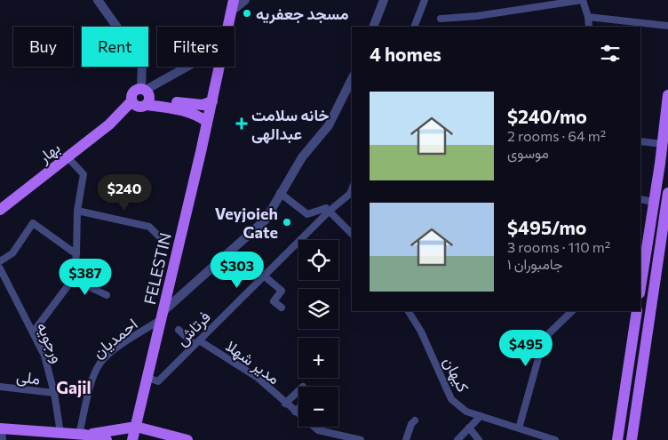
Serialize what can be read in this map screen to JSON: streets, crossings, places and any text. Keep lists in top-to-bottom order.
{
  "streets": {
    "main road": ["بهار", "FELESTIN"],
    "street": [
      "فرتاش",
      "احمدیان",
      "ورجویه",
      "مدیر شهلا",
      "کیهان",
      "ملی"
    ]
  },
  "crossings": [
    ["FELESTIN", "فرتاش"],
    ["FELESTIN", "احمدیان"],
    ["فرتاش", "مدیر شهلا"],
    ["ورجویه", "ملی"]
  ],
  "districts": ["Gajil"],
  "places": {
    "other": ["مسجد جعفریه", "Veyjoieh Gate"],
    "health": ["خانه سلامت عبدالهی"]
  },
  "page": {
    "chip": ["Buy", "Rent", "Filters"],
    "heading": "4 homes",
    "list": [
      {
        "name": "$240/mo",
        "note": "2 rooms · 64 m² · موسوی"
      },
      {
        "name": "$495/mo",
        "note": "3 rooms · 110 m² · جامبوران ۱"
      }
    ],
    "price": [
      "$240",
      "$303",
      "$387",
      "$495"
    ],
    "map_buttons": ["+", "−"]
  }
}
